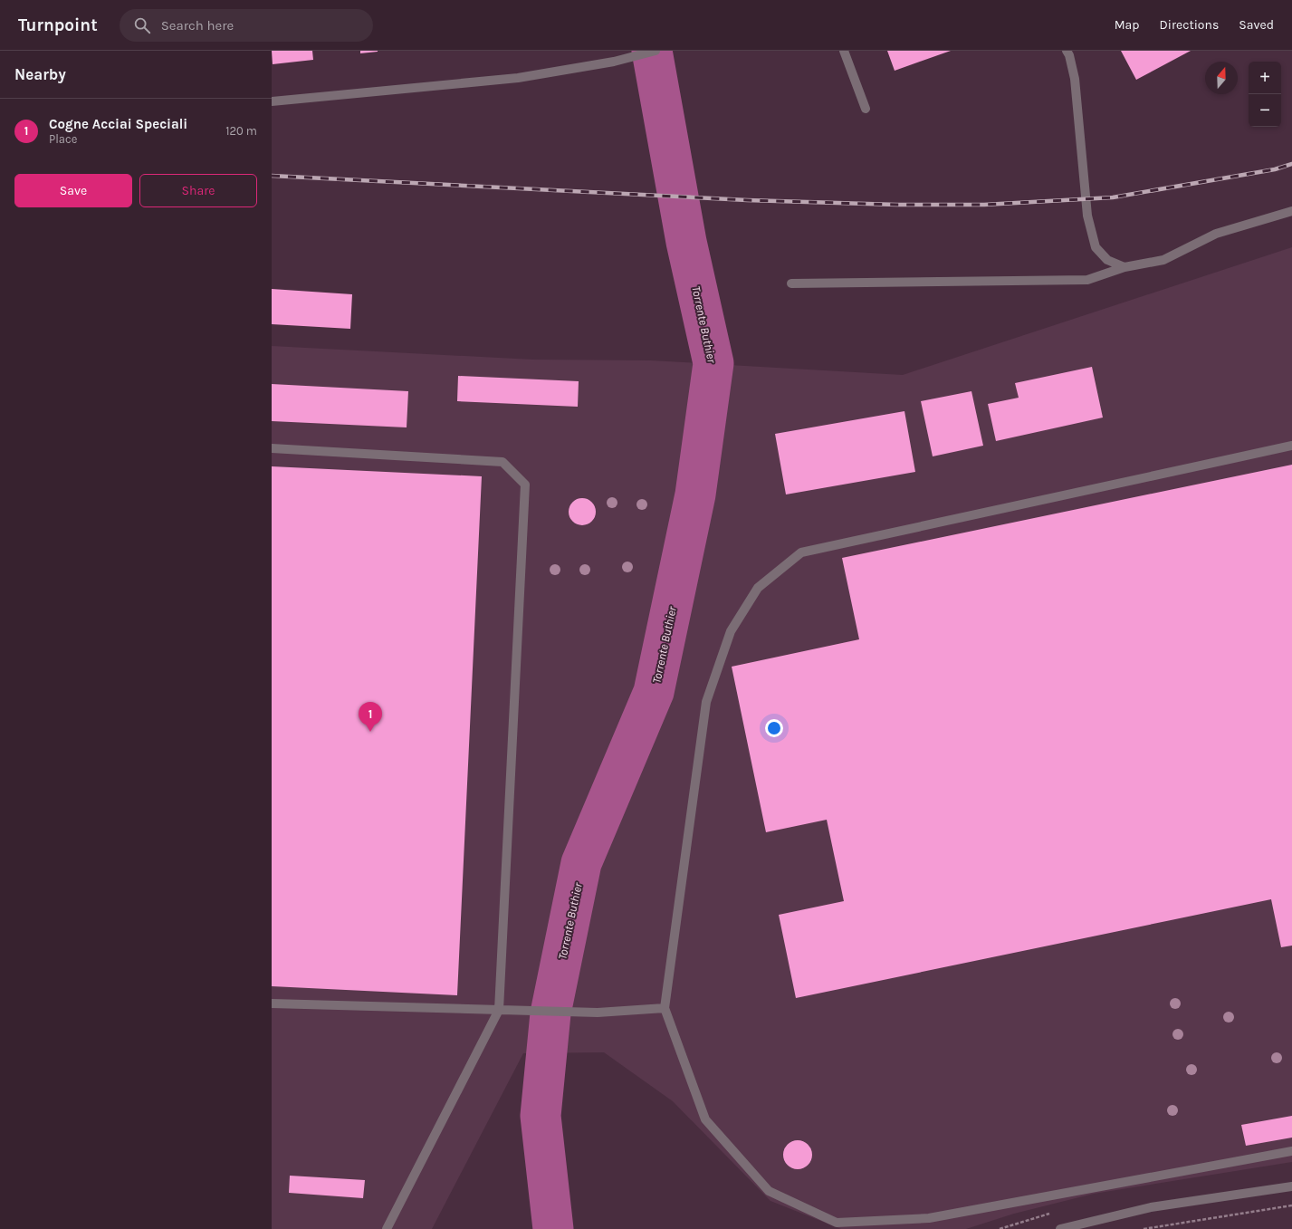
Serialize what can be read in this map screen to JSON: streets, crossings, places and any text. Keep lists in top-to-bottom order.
{
  "water": ["Torrente Buthier"],
  "north": "top",
  "page": {
    "header": "Turnpoint",
    "search": "Search here",
    "nav": ["Map", "Directions", "Saved"],
    "heading": "Nearby",
    "map_buttons": ["+", "−"],
    "list": [
      {
        "mark": "1",
        "name": "Cogne Acciai Speciali",
        "note": "Place",
        "value": "120 m"
      }
    ],
    "buttons": ["Save", "Share"],
    "pins": "1"
  }
}
